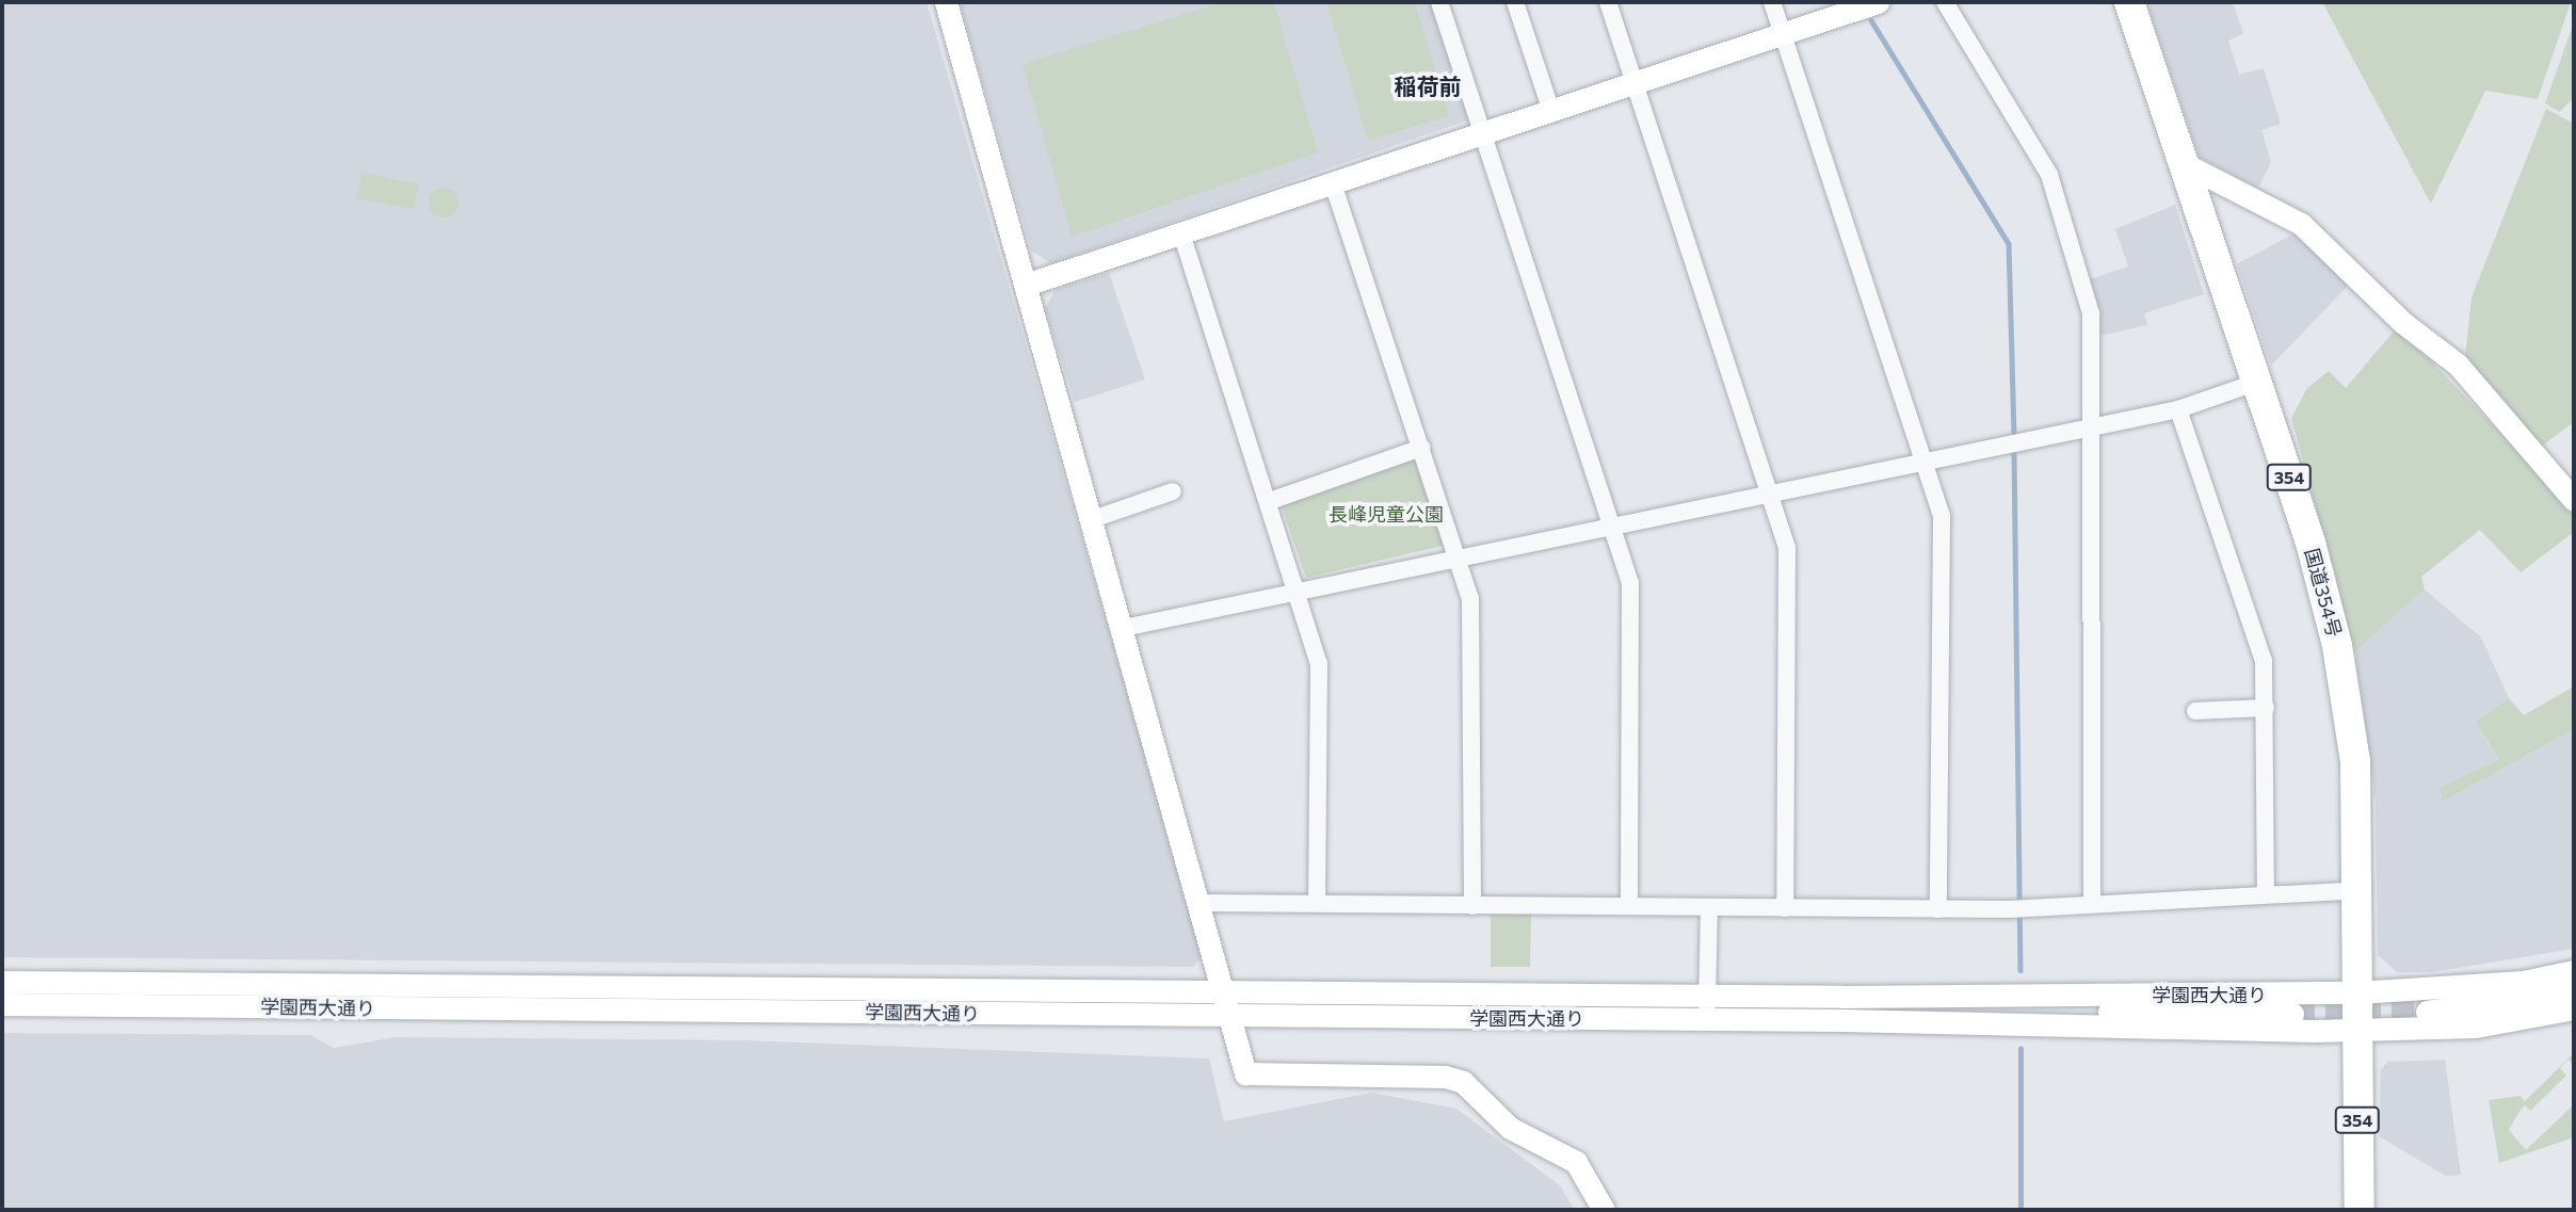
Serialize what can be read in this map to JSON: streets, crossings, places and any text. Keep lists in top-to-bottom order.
{
  "streets": {
    "highway": ["354", "国道354号"],
    "main road": ["学園西大通り"]
  },
  "crossings": [
    ["国道354号", "学園西大通り"]
  ],
  "districts": ["稲荷前"],
  "parks": ["長峰児童公園"]
}
